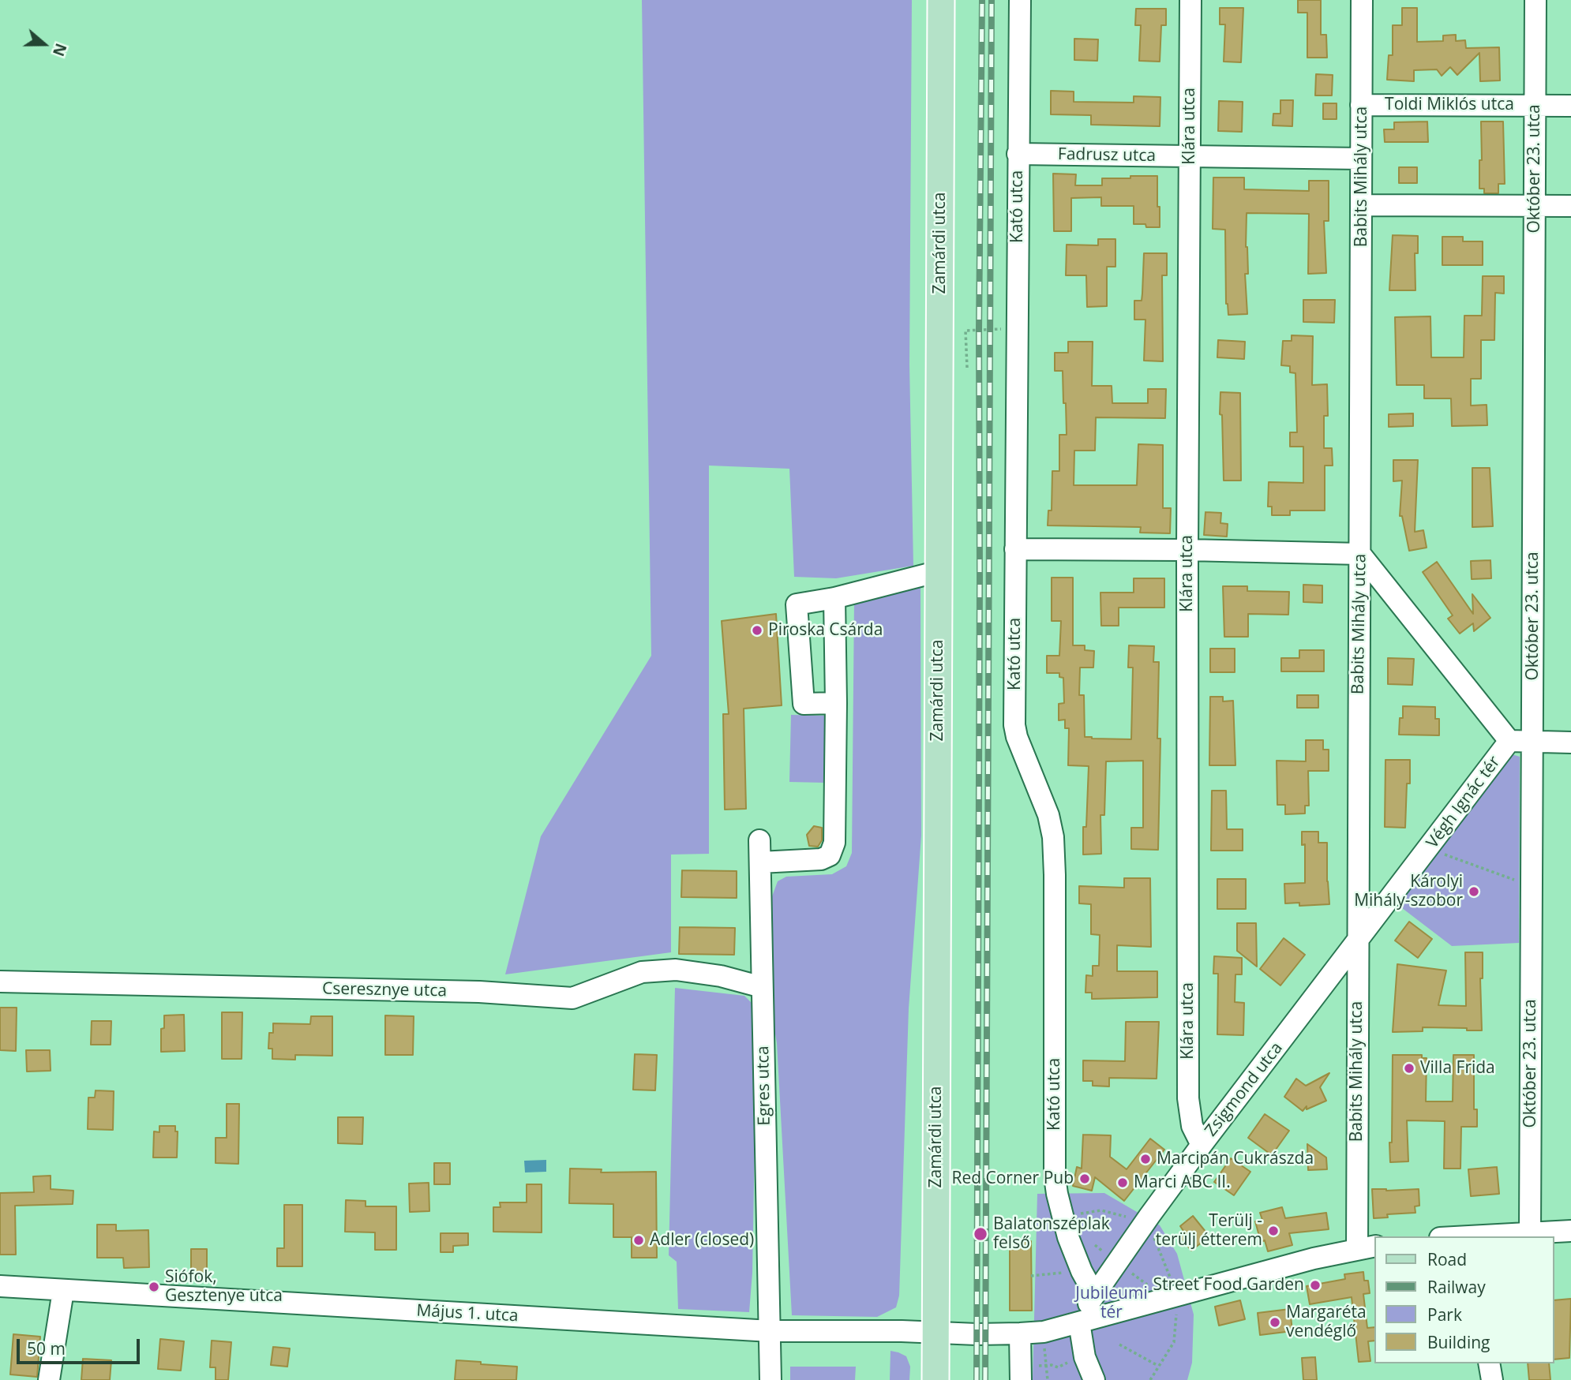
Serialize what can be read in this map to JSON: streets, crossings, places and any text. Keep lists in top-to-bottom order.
{
  "streets": {
    "main road": ["Zamárdi utca"],
    "street": [
      "Toldi Miklós utca",
      "Klára utca",
      "Fadrusz utca",
      "Október 23. utca",
      "Babits Mihály utca",
      "Kató utca",
      "Végh Ignác tér",
      "Cseresznye utca",
      "Egres utca",
      "Zsigmond utca",
      "Május 1. utca"
    ]
  },
  "crossings": [
    ["Toldi Miklós utca", "Október 23. utca"],
    ["Toldi Miklós utca", "Babits Mihály utca"],
    ["Klára utca", "Fadrusz utca"],
    ["Klára utca", "Zsigmond utca"],
    ["Fadrusz utca", "Babits Mihály utca"],
    ["Fadrusz utca", "Kató utca"],
    ["Október 23. utca", "Végh Ignác tér"],
    ["Babits Mihály utca", "Végh Ignác tér"],
    ["Babits Mihály utca", "Zsigmond utca"],
    ["Kató utca", "Zsigmond utca"],
    ["Zamárdi utca", "Május 1. utca"],
    ["Végh Ignác tér", "Zsigmond utca"],
    ["Cseresznye utca", "Egres utca"],
    ["Egres utca", "Május 1. utca"]
  ],
  "parks": ["Jubileumi tér"],
  "places": [
    "Piroska Csárda",
    "Károlyi Mihály-szobor",
    "Villa Frida",
    "Marcipán Cukrászda",
    "Red Corner Pub",
    "Marci ABC II.",
    "Terülj - terülj étterem",
    "Balatonszéplak felső",
    "Adler (closed)",
    "Street Food Garden",
    "Siófok, Gesztenye utca",
    "Margaréta vendéglő"
  ],
  "legend": [
    "Road",
    "Railway",
    "Park",
    "Building"
  ],
  "scale_bar": "50 m",
  "north": "right"
}
